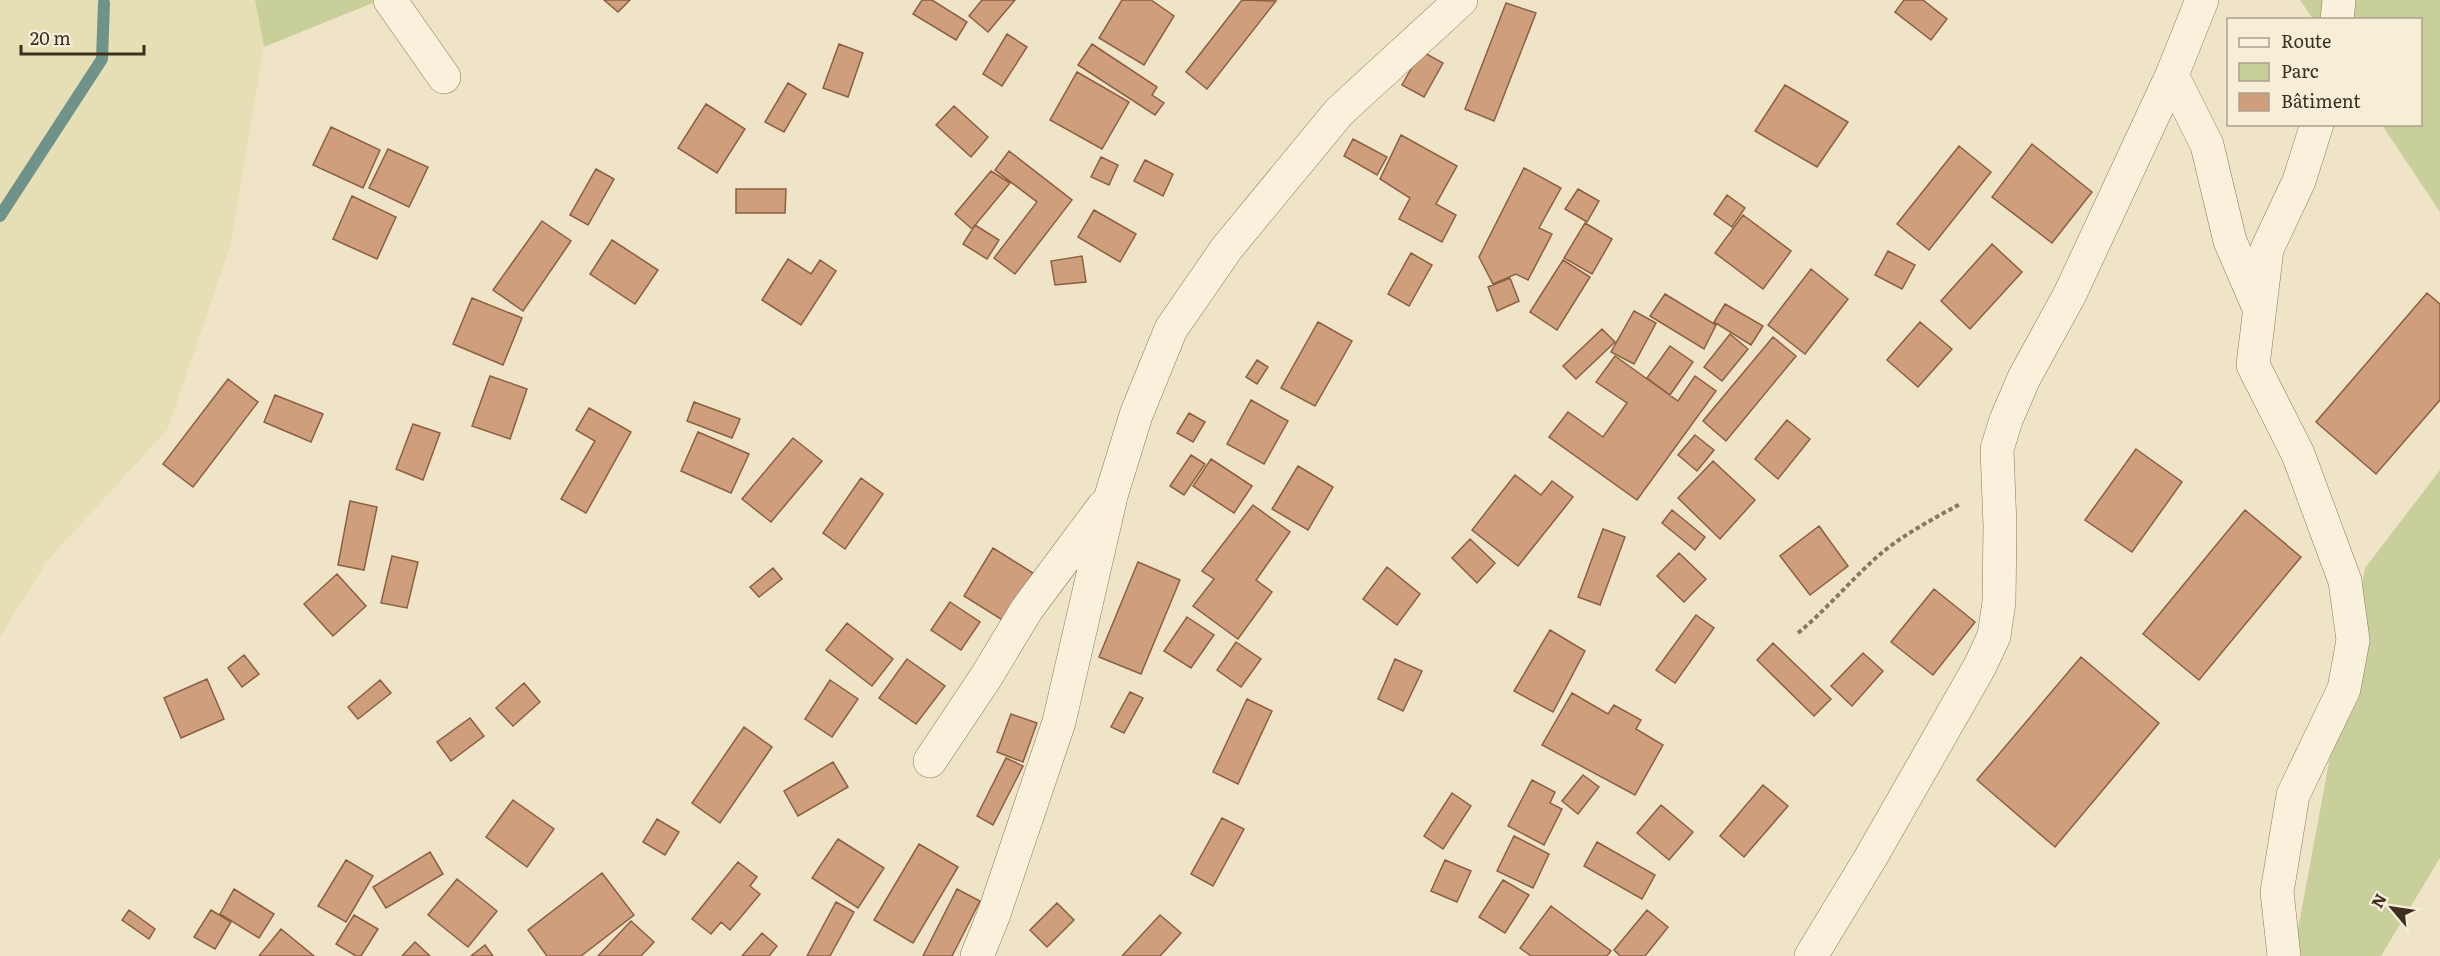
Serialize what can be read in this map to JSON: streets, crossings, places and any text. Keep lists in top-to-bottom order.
{
  "legend": ["Route", "Parc", "Bâtiment"],
  "scale_bar": "20 m",
  "north": "top left"
}
